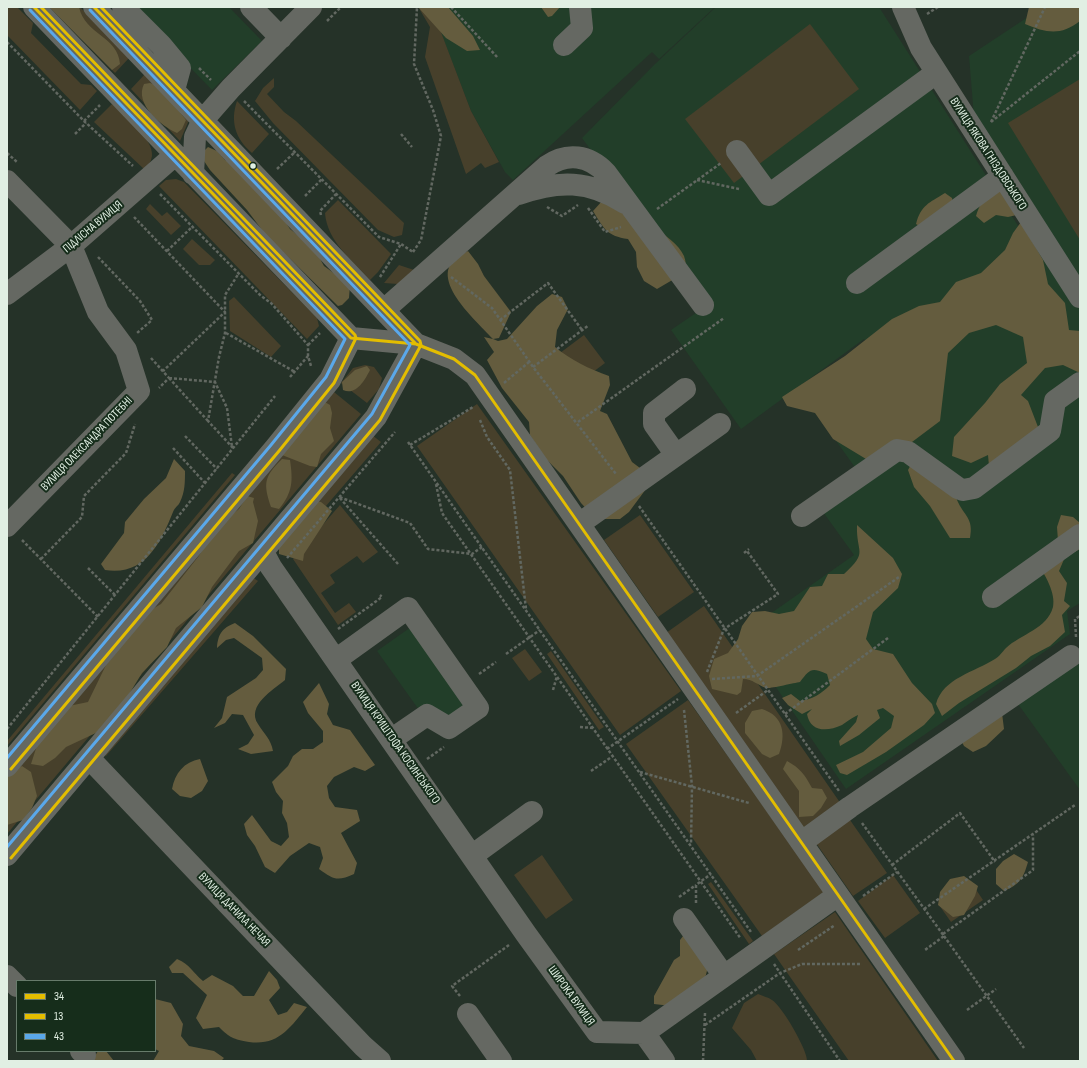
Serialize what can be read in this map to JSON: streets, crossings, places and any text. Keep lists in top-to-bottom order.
{
  "streets": {
    "street": [
      "ВУЛИЦЯ ЯКОВА ГНІЗДОВСЬКОГО",
      "ПІДЛІСНА ВУЛИЦЯ",
      "ВУЛИЦЯ ОЛЕКСАНДРА ПОТЕБНІ",
      "ВУЛИЦЯ КРИШТОФА КОСИНСЬКОГО",
      "ВУЛИЦЯ ДАНИЛА НЕЧАЯ",
      "ШИРОКА ВУЛИЦЯ"
    ]
  },
  "crossings": [
    ["ПІДЛІСНА ВУЛИЦЯ", "ВУЛИЦЯ ОЛЕКСАНДРА ПОТЕБНІ"],
    ["ВУЛИЦЯ КРИШТОФА КОСИНСЬКОГО", "ШИРОКА ВУЛИЦЯ"]
  ],
  "lines": ["transit line 34", "transit line 13", "transit line 43"],
  "legend": ["34", "13", "43"]
}
